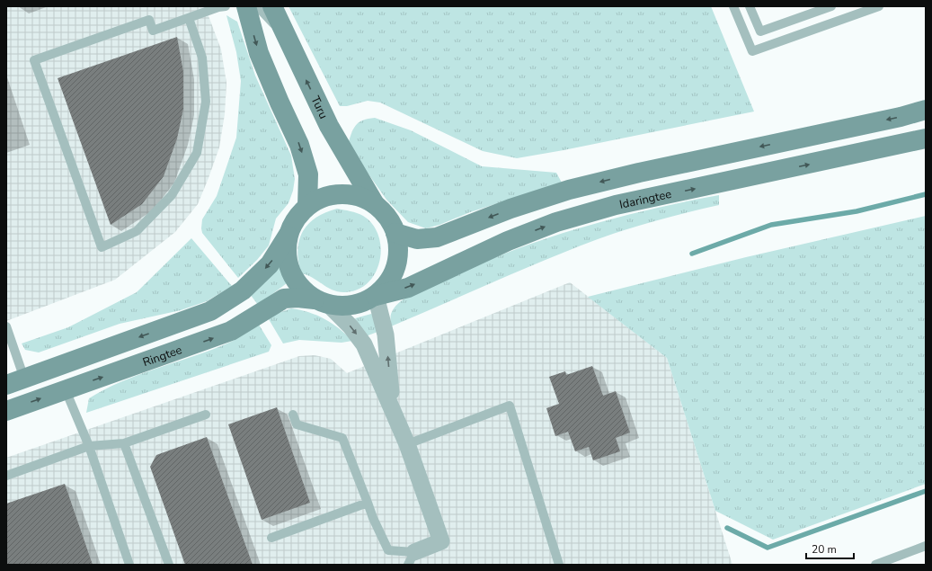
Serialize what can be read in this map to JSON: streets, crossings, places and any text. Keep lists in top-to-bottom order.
{
  "streets": {
    "main road": ["Turu", "Idaringtee", "Ringtee"]
  },
  "crossings": [
    ["Turu", "Idaringtee"],
    ["Turu", "Ringtee"],
    ["Idaringtee", "Ringtee"]
  ],
  "scale_bar": "20 m"
}
